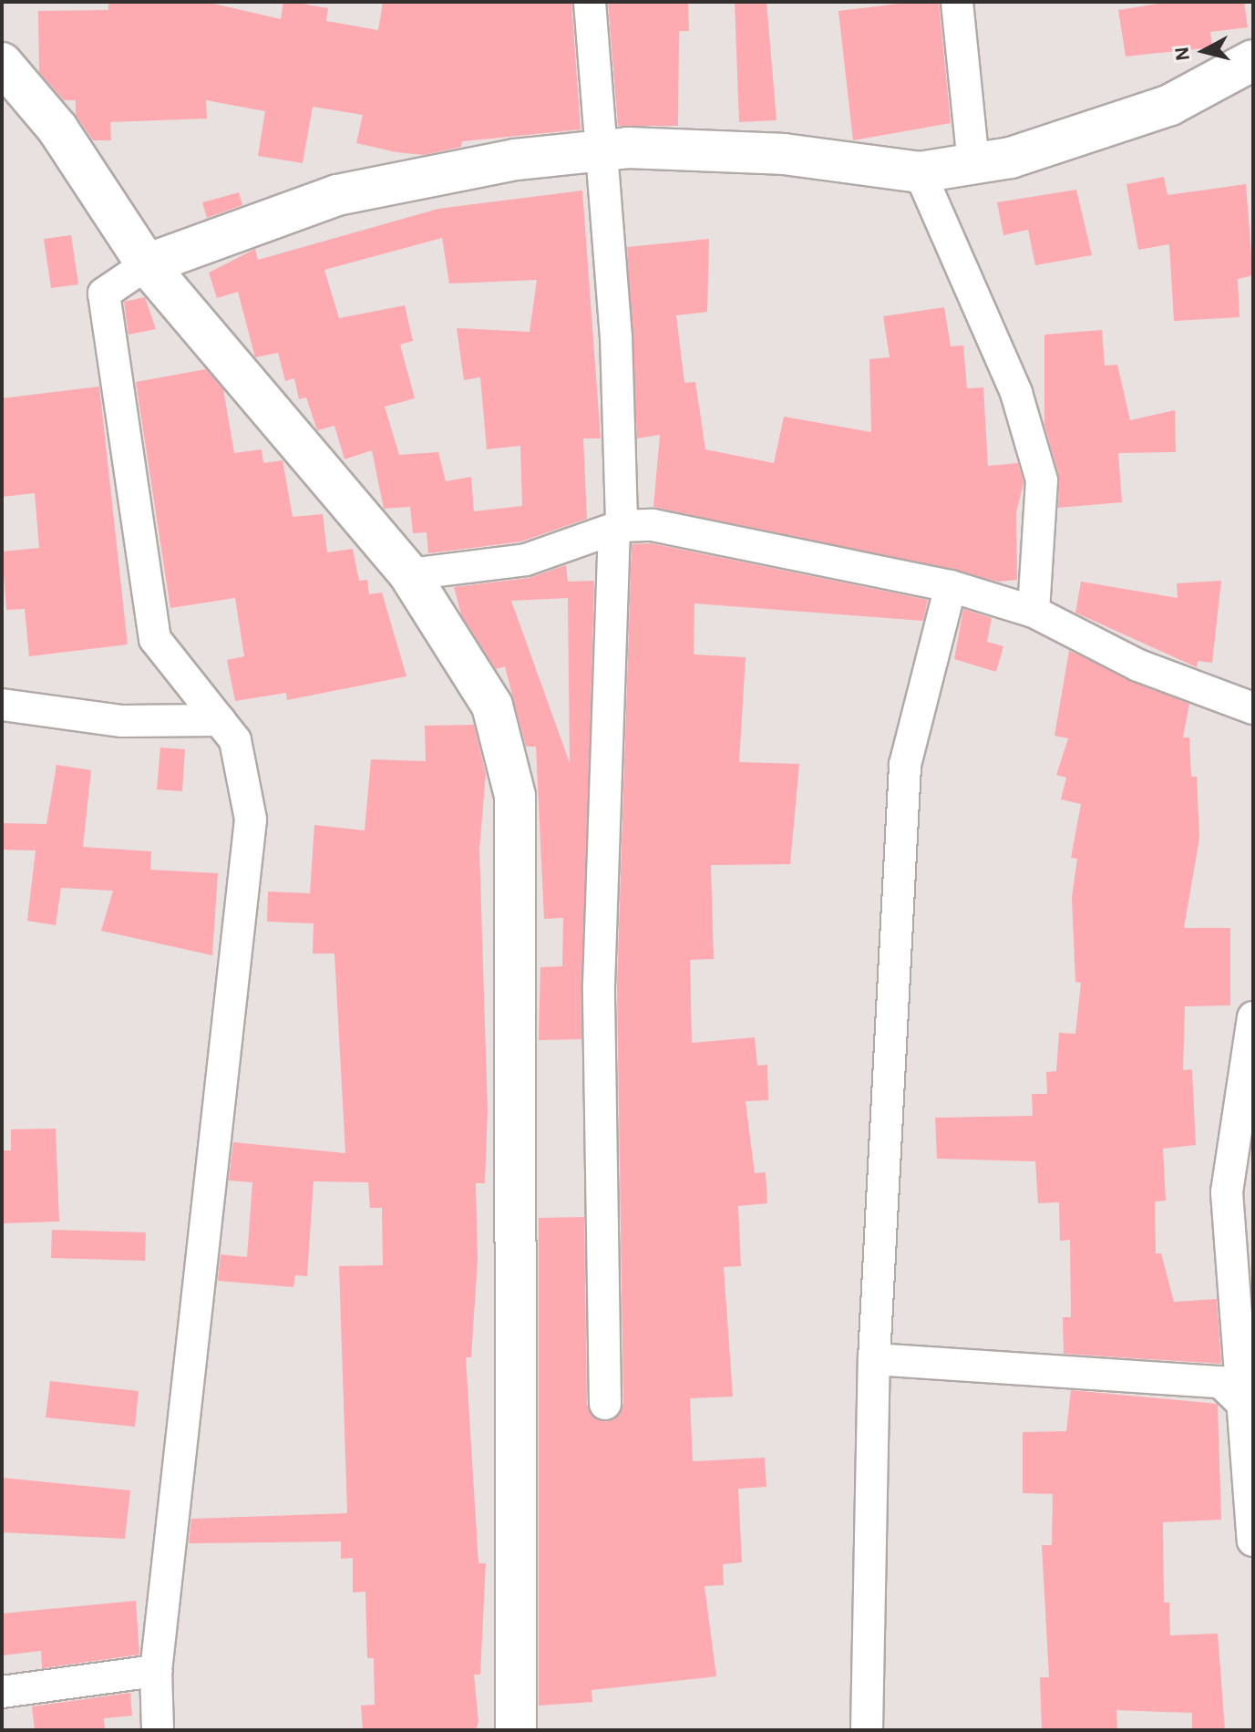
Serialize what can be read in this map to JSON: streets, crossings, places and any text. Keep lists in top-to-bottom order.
{
  "north": "left"
}
